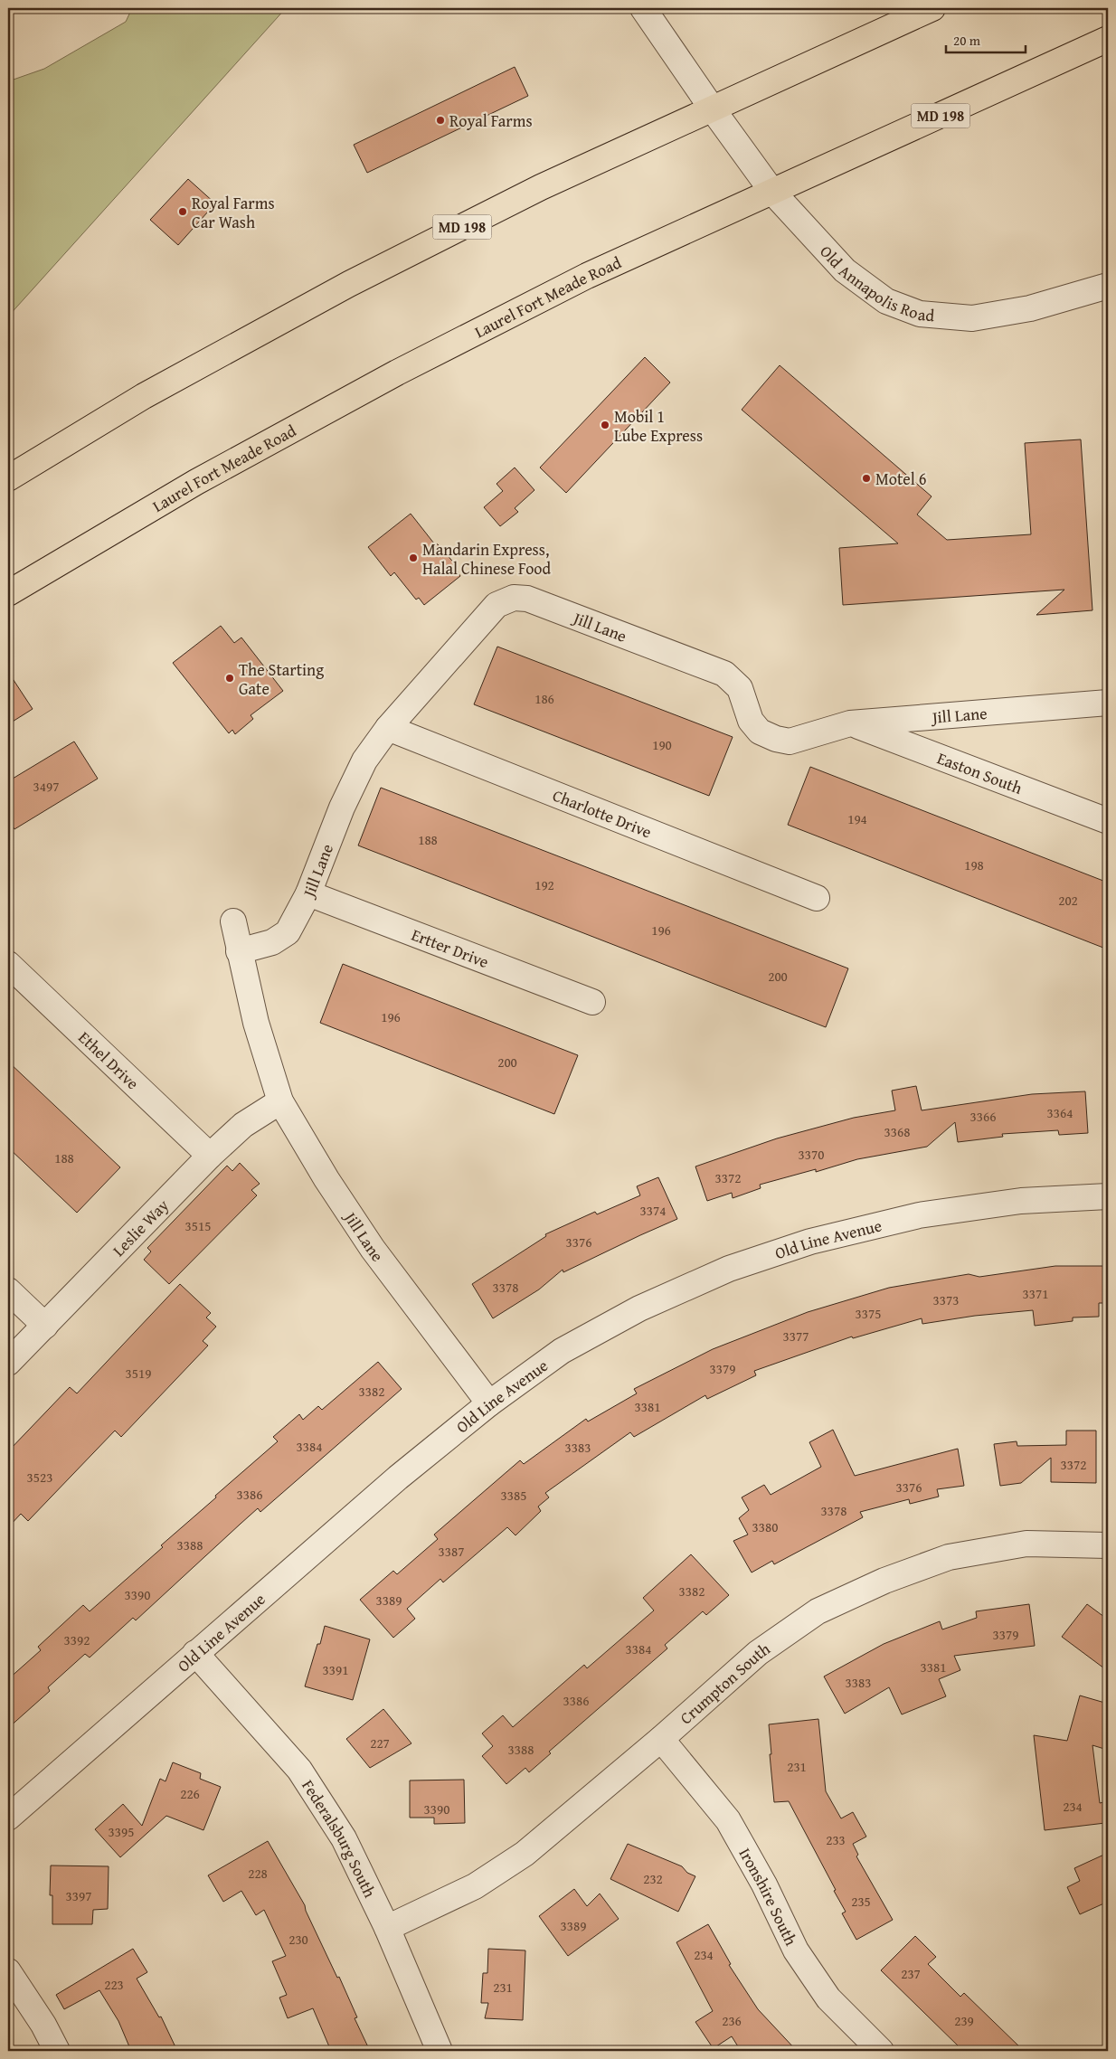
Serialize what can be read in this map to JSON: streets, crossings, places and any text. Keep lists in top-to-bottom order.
{
  "streets": {
    "main road": ["MD 198", "Laurel Fort Meade Road"],
    "street": [
      "Old Annapolis Road",
      "Jill Lane",
      "Easton South",
      "Charlotte Drive",
      "Ertter Drive",
      "Ethel Drive",
      "Leslie Way",
      "Old Line Avenue",
      "Crumpton South",
      "Federalsburg South",
      "Ironshire South"
    ]
  },
  "crossings": [
    ["MD 198", "Old Annapolis Road"],
    ["Old Annapolis Road", "Laurel Fort Meade Road"],
    ["Jill Lane", "Easton South"],
    ["Jill Lane", "Charlotte Drive"],
    ["Jill Lane", "Ertter Drive"],
    ["Jill Lane", "Leslie Way"],
    ["Jill Lane", "Old Line Avenue"],
    ["Ethel Drive", "Leslie Way"],
    ["Old Line Avenue", "Federalsburg South"],
    ["Crumpton South", "Federalsburg South"],
    ["Crumpton South", "Ironshire South"]
  ],
  "places": [
    "Royal Farms",
    "Royal Farms Car Wash",
    "Mobil 1 Lube Express",
    "Motel 6",
    "Mandarin Express, Halal Chinese Food",
    "The Starting Gate"
  ],
  "house_numbers": [
    "186",
    "190",
    "3497",
    "194",
    "188",
    "198",
    "192",
    "202",
    "196",
    "200",
    "196",
    "200",
    "3364",
    "3366",
    "3368",
    "3370",
    "188",
    "3372",
    "3374",
    "3515",
    "3376",
    "3378",
    "3371",
    "3373",
    "3375",
    "3377",
    "3379",
    "3519",
    "3382",
    "3381",
    "3384",
    "3383",
    "3372",
    "3523",
    "3376",
    "3386",
    "3385",
    "3378",
    "3380",
    "3388",
    "3387",
    "3382",
    "3390",
    "3389",
    "3379",
    "3392",
    "3384",
    "3381",
    "3391",
    "3383",
    "3386",
    "227",
    "3388",
    "231",
    "226",
    "234",
    "3390",
    "3395",
    "233",
    "228",
    "232",
    "3397",
    "235",
    "3389",
    "230",
    "234",
    "237",
    "223",
    "231",
    "236",
    "239"
  ],
  "scale_bar": "20 m"
}
